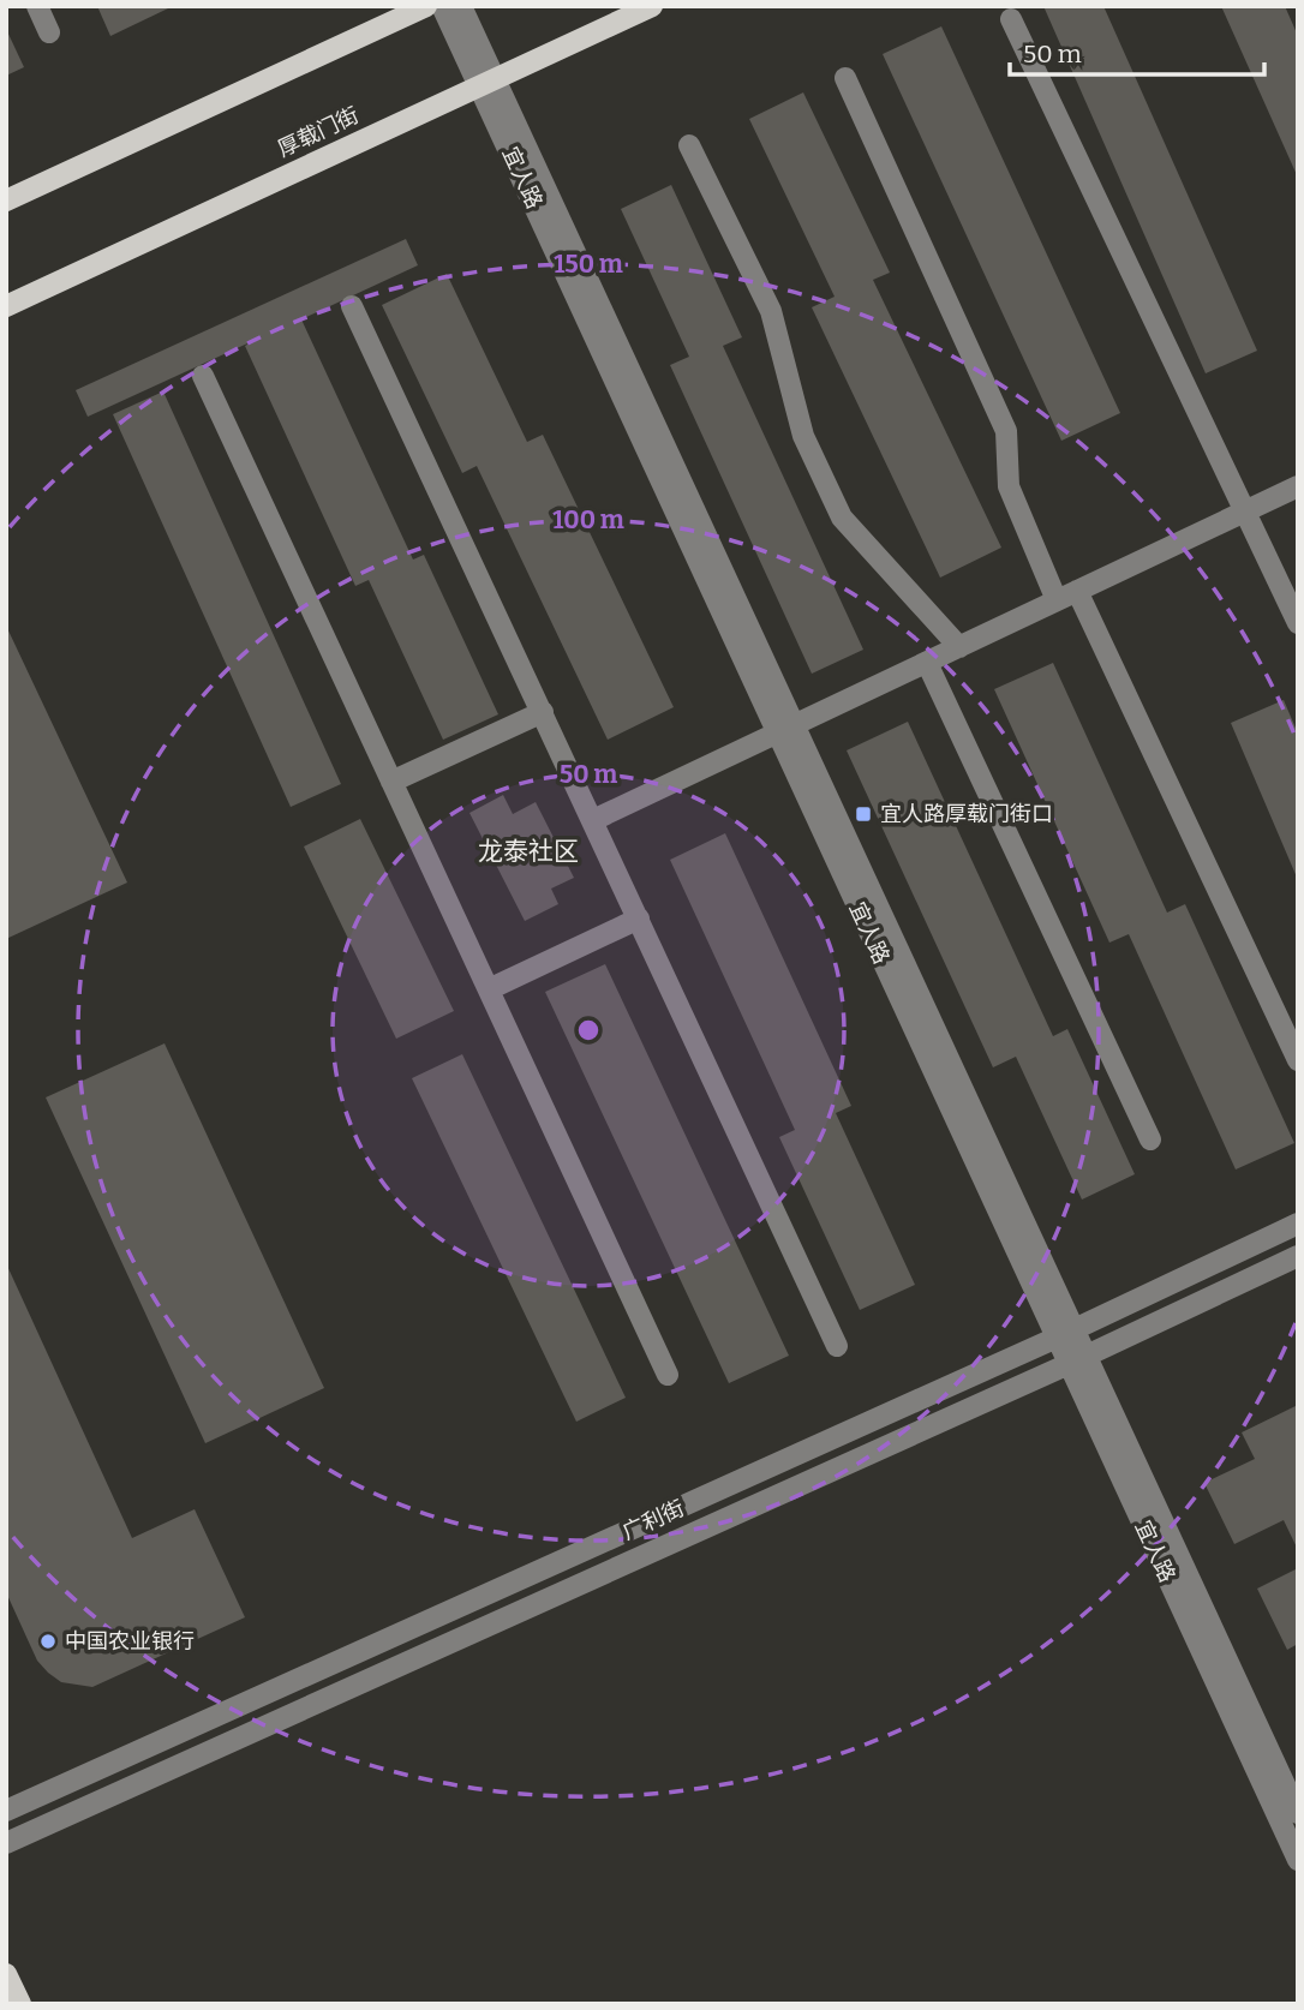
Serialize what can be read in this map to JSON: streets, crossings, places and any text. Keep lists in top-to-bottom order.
{
  "streets": {
    "main road": ["厚载门街"],
    "street": ["宜人路", "广利街"]
  },
  "crossings": [
    ["厚载门街", "宜人路"],
    ["宜人路", "广利街"]
  ],
  "districts": ["龙泰社区"],
  "places": {
    "transit": ["宜人路厚载门街口"],
    "other": ["中国农业银行"]
  },
  "scale_bar": "50 m",
  "rings": ["150 m", "100 m", "50 m"]
}
